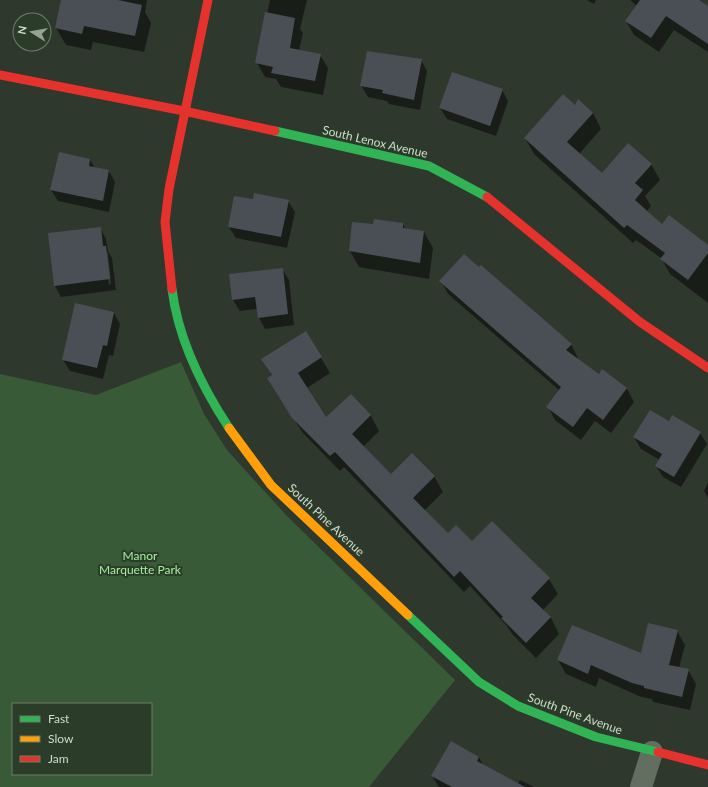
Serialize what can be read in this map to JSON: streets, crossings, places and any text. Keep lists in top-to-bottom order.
{
  "streets": {
    "street": ["South Lenox Avenue", "South Pine Avenue"]
  },
  "crossings": [
    ["South Lenox Avenue", "South Pine Avenue"]
  ],
  "parks": ["Manor Marquette Park"],
  "legend": ["Fast", "Slow", "Jam"],
  "north": "left"
}
